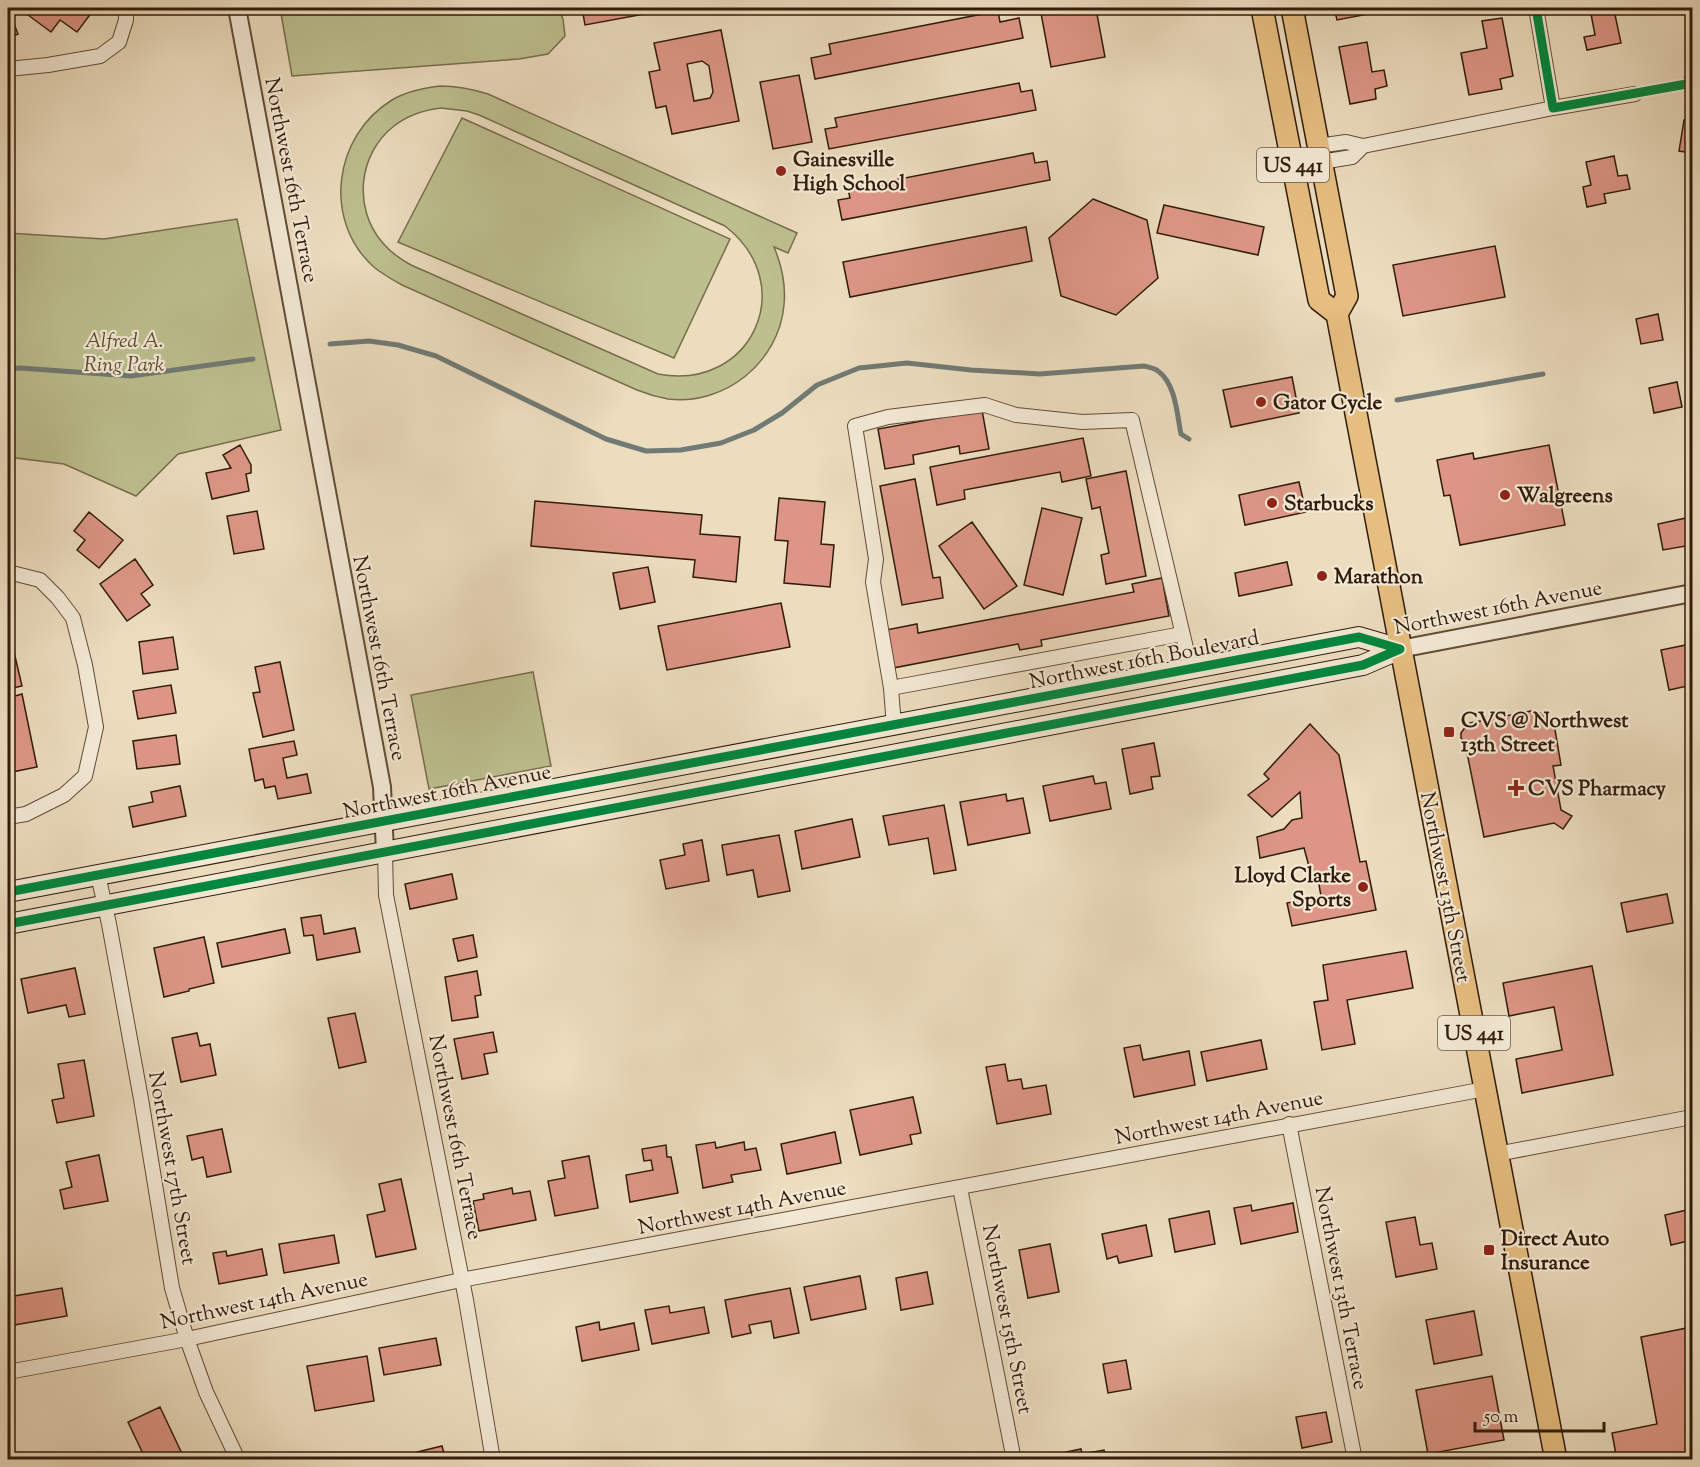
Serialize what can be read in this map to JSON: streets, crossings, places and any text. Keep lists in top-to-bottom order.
{
  "streets": {
    "main road": [
      "US 441",
      "Northwest 16th Avenue",
      "Northwest 16th Boulevard",
      "Northwest 13th Street"
    ],
    "street": [
      "Northwest 16th Terrace",
      "Northwest 14th Avenue",
      "Northwest 17th Street",
      "Northwest 13th Terrace",
      "Northwest 15th Street"
    ]
  },
  "crossings": [
    ["US 441", "Northwest 13th Street"],
    ["Northwest 16th Terrace", "Northwest 16th Avenue"],
    ["Northwest 16th Terrace", "Northwest 14th Avenue"],
    ["Northwest 16th Avenue", "Northwest 16th Boulevard"],
    ["Northwest 16th Avenue", "Northwest 13th Street"],
    ["Northwest 16th Avenue", "Northwest 17th Street"],
    ["Northwest 16th Boulevard", "Northwest 13th Street"],
    ["Northwest 13th Street", "Northwest 14th Avenue"],
    ["Northwest 14th Avenue", "Northwest 17th Street"],
    ["Northwest 14th Avenue", "Northwest 13th Terrace"],
    ["Northwest 14th Avenue", "Northwest 15th Street"]
  ],
  "parks": ["Alfred A. Ring Park"],
  "places": {
    "other": [
      "Gainesville High School",
      "Gator Cycle",
      "Walgreens",
      "Starbucks",
      "Marathon",
      "Lloyd Clarke Sports"
    ],
    "transit": ["CVS @ Northwest 13th Street", "Direct Auto Insurance"],
    "health": ["CVS Pharmacy"]
  },
  "scale_bar": "50 m"
}
